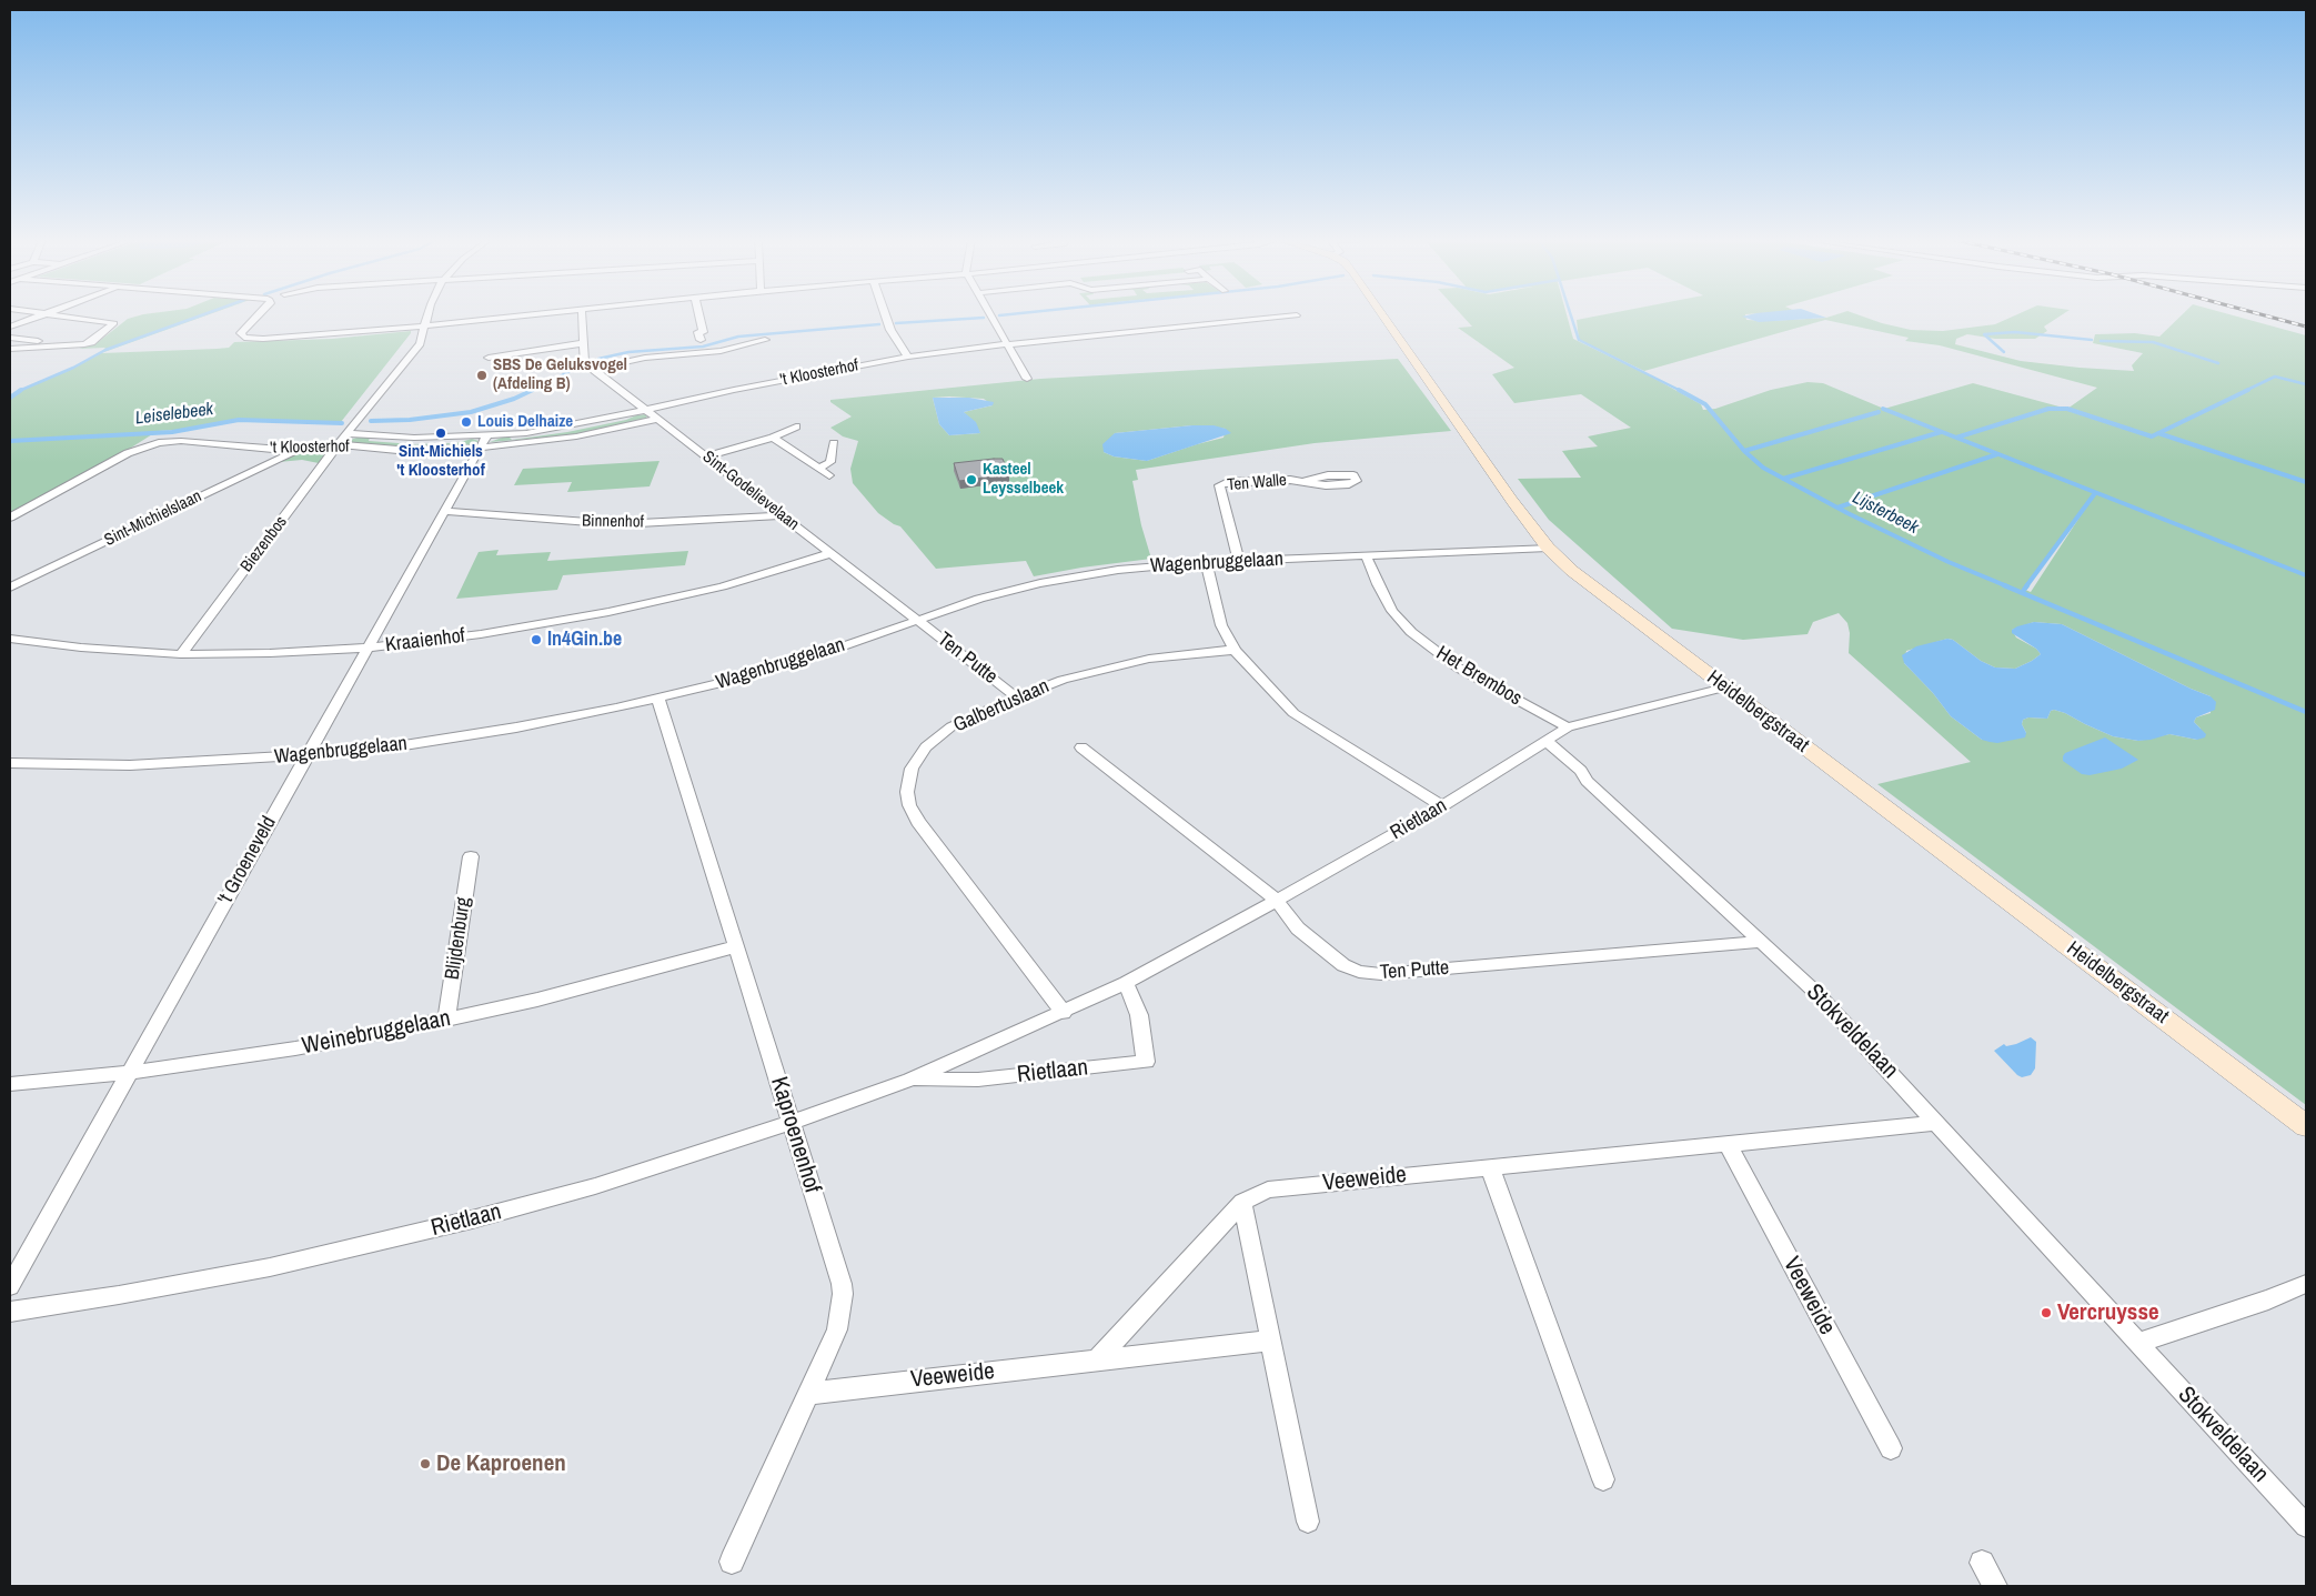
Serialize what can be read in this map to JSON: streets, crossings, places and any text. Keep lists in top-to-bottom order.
{
  "streets": {
    "main road": ["Heidelbergstraat"],
    "street": [
      "'t Kloosterhof",
      "Ten Walle",
      "Sint-Godelievelaan",
      "Sint-Michielslaan",
      "Binnenhof",
      "Biezenbos",
      "Wagenbruggelaan",
      "Kraaienhof",
      "Ten Putte",
      "Het Brembos",
      "Galbertuslaan",
      "Rietlaan",
      "'t Groeneveld",
      "Blijdenburg",
      "Stokveldelaan",
      "Weinebruggelaan",
      "Kaproenenhof",
      "Veeweide"
    ]
  },
  "crossings": [
    ["'t Kloosterhof", "Sint-Godelievelaan"],
    ["'t Kloosterhof", "Sint-Michielslaan"],
    ["'t Kloosterhof", "Biezenbos"],
    ["'t Kloosterhof", "'t Groeneveld"],
    ["Ten Walle", "Wagenbruggelaan"],
    ["Sint-Godelievelaan", "Binnenhof"],
    ["Sint-Godelievelaan", "Wagenbruggelaan"],
    ["Sint-Godelievelaan", "Kraaienhof"],
    ["Sint-Godelievelaan", "Ten Putte"],
    ["Binnenhof", "'t Groeneveld"],
    ["Biezenbos", "Kraaienhof"],
    ["Wagenbruggelaan", "Ten Putte"],
    ["Wagenbruggelaan", "Het Brembos"],
    ["Wagenbruggelaan", "Heidelbergstraat"],
    ["Wagenbruggelaan", "'t Groeneveld"],
    ["Wagenbruggelaan", "Kaproenenhof"],
    ["Kraaienhof", "'t Groeneveld"],
    ["Ten Putte", "Galbertuslaan"],
    ["Ten Putte", "Rietlaan"],
    ["Ten Putte", "Stokveldelaan"],
    ["Het Brembos", "Rietlaan"],
    ["Galbertuslaan", "Rietlaan"],
    ["Heidelbergstraat", "Rietlaan"],
    ["Rietlaan", "Stokveldelaan"],
    ["Rietlaan", "Kaproenenhof"],
    ["'t Groeneveld", "Weinebruggelaan"],
    ["Blijdenburg", "Weinebruggelaan"],
    ["Stokveldelaan", "Veeweide"],
    ["Weinebruggelaan", "Kaproenenhof"],
    ["Kaproenenhof", "Veeweide"]
  ],
  "water": ["Leiselebeek", "Lijsterbeek"],
  "places": [
    "SBS De Geluksvogel (Afdeling B)",
    "Louis Delhaize",
    "Sint-Michiels 't Kloosterhof",
    "Kasteel Leysselbeek",
    "In4Gin.be",
    "Vercruysse",
    "De Kaproenen"
  ]
}
